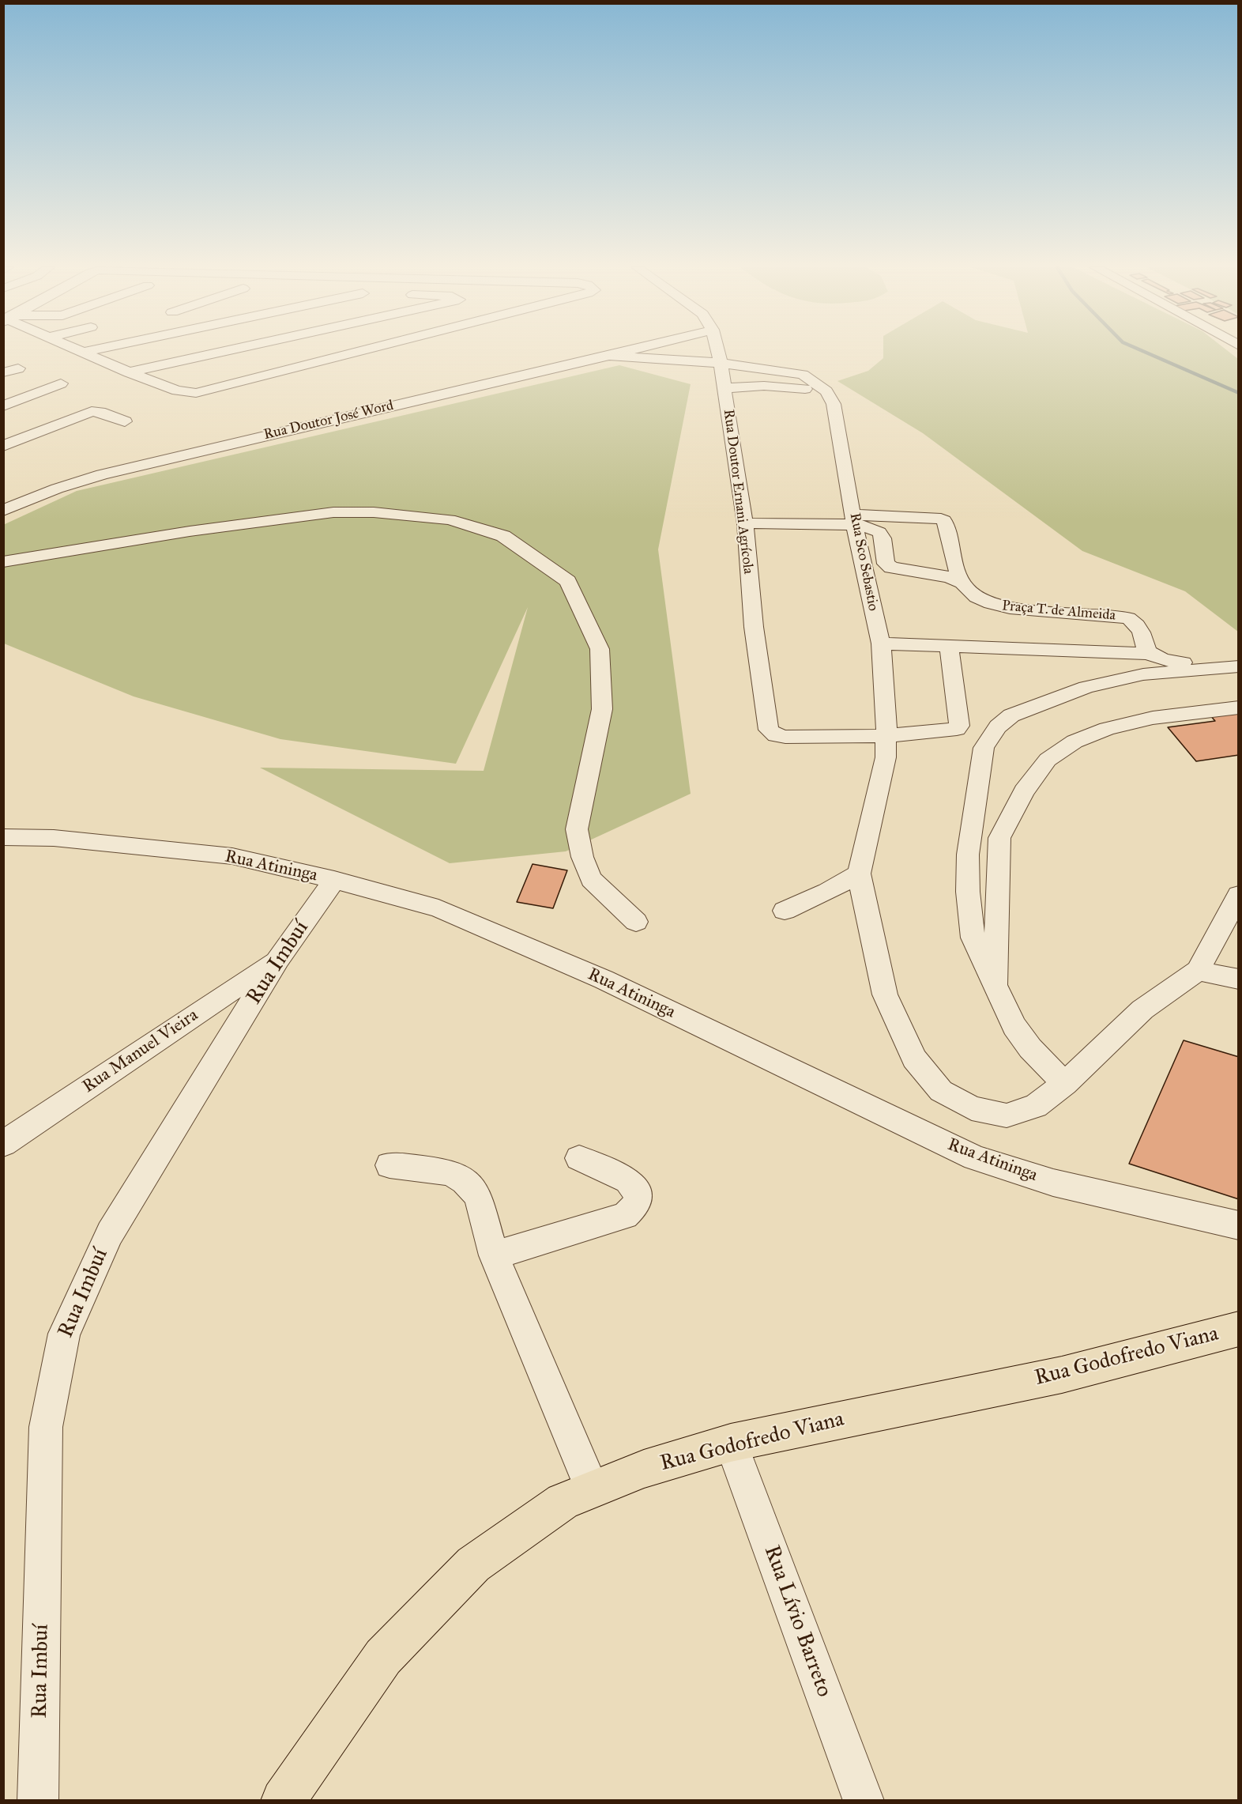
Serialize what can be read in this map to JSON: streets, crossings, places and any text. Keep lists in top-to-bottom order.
{
  "streets": {
    "main road": ["Rua Godofredo Viana"],
    "street": [
      "Rua Doutor José Word",
      "Rua Doutor Ernani Agrícola",
      "Rua Sco Sebastio",
      "Praça T. de Almeida",
      "Rua Atininga",
      "Rua Imbuí",
      "Rua Manuel Vieira",
      "Rua Lívio Barreto"
    ]
  },
  "crossings": [
    ["Rua Doutor Ernani Agrícola", "Rua Sco Sebastio"],
    ["Rua Sco Sebastio", "Praça T. de Almeida"],
    ["Rua Atininga", "Rua Imbuí"],
    ["Rua Imbuí", "Rua Manuel Vieira"],
    ["Rua Godofredo Viana", "Rua Lívio Barreto"]
  ]
}
